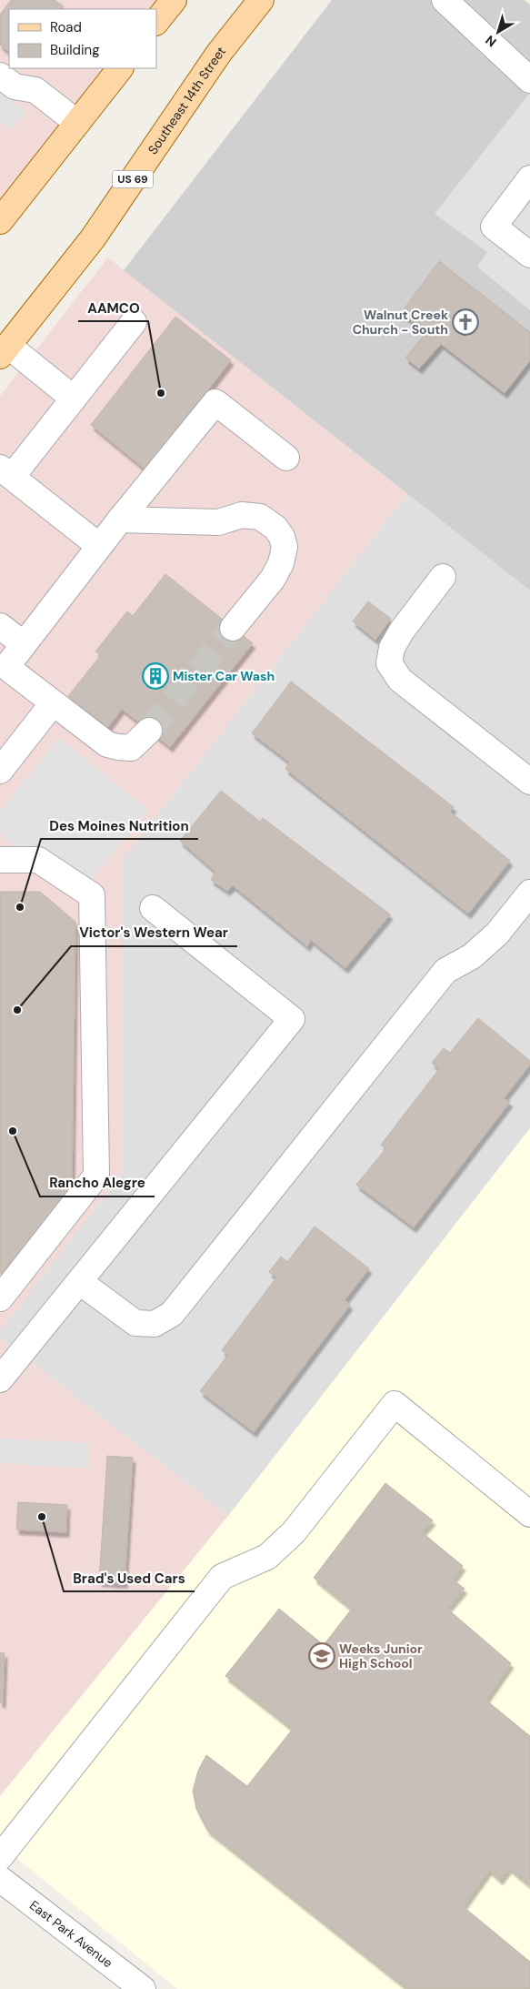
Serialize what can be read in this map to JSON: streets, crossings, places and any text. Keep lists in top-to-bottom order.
{
  "streets": {
    "main road": ["Southeast 14th Street", "US 69"],
    "street": ["East Park Avenue"]
  },
  "places": {
    "church": ["Walnut Creek Church - South"],
    "other": [
      "AAMCO",
      "Des Moines Nutrition",
      "Victor's Western Wear",
      "Rancho Alegre",
      "Brad's Used Cars"
    ],
    "building": ["Mister Car Wash"],
    "school or university": ["Weeks Junior High School"]
  },
  "legend": ["Road", "Building"],
  "north": "bottom left"
}
